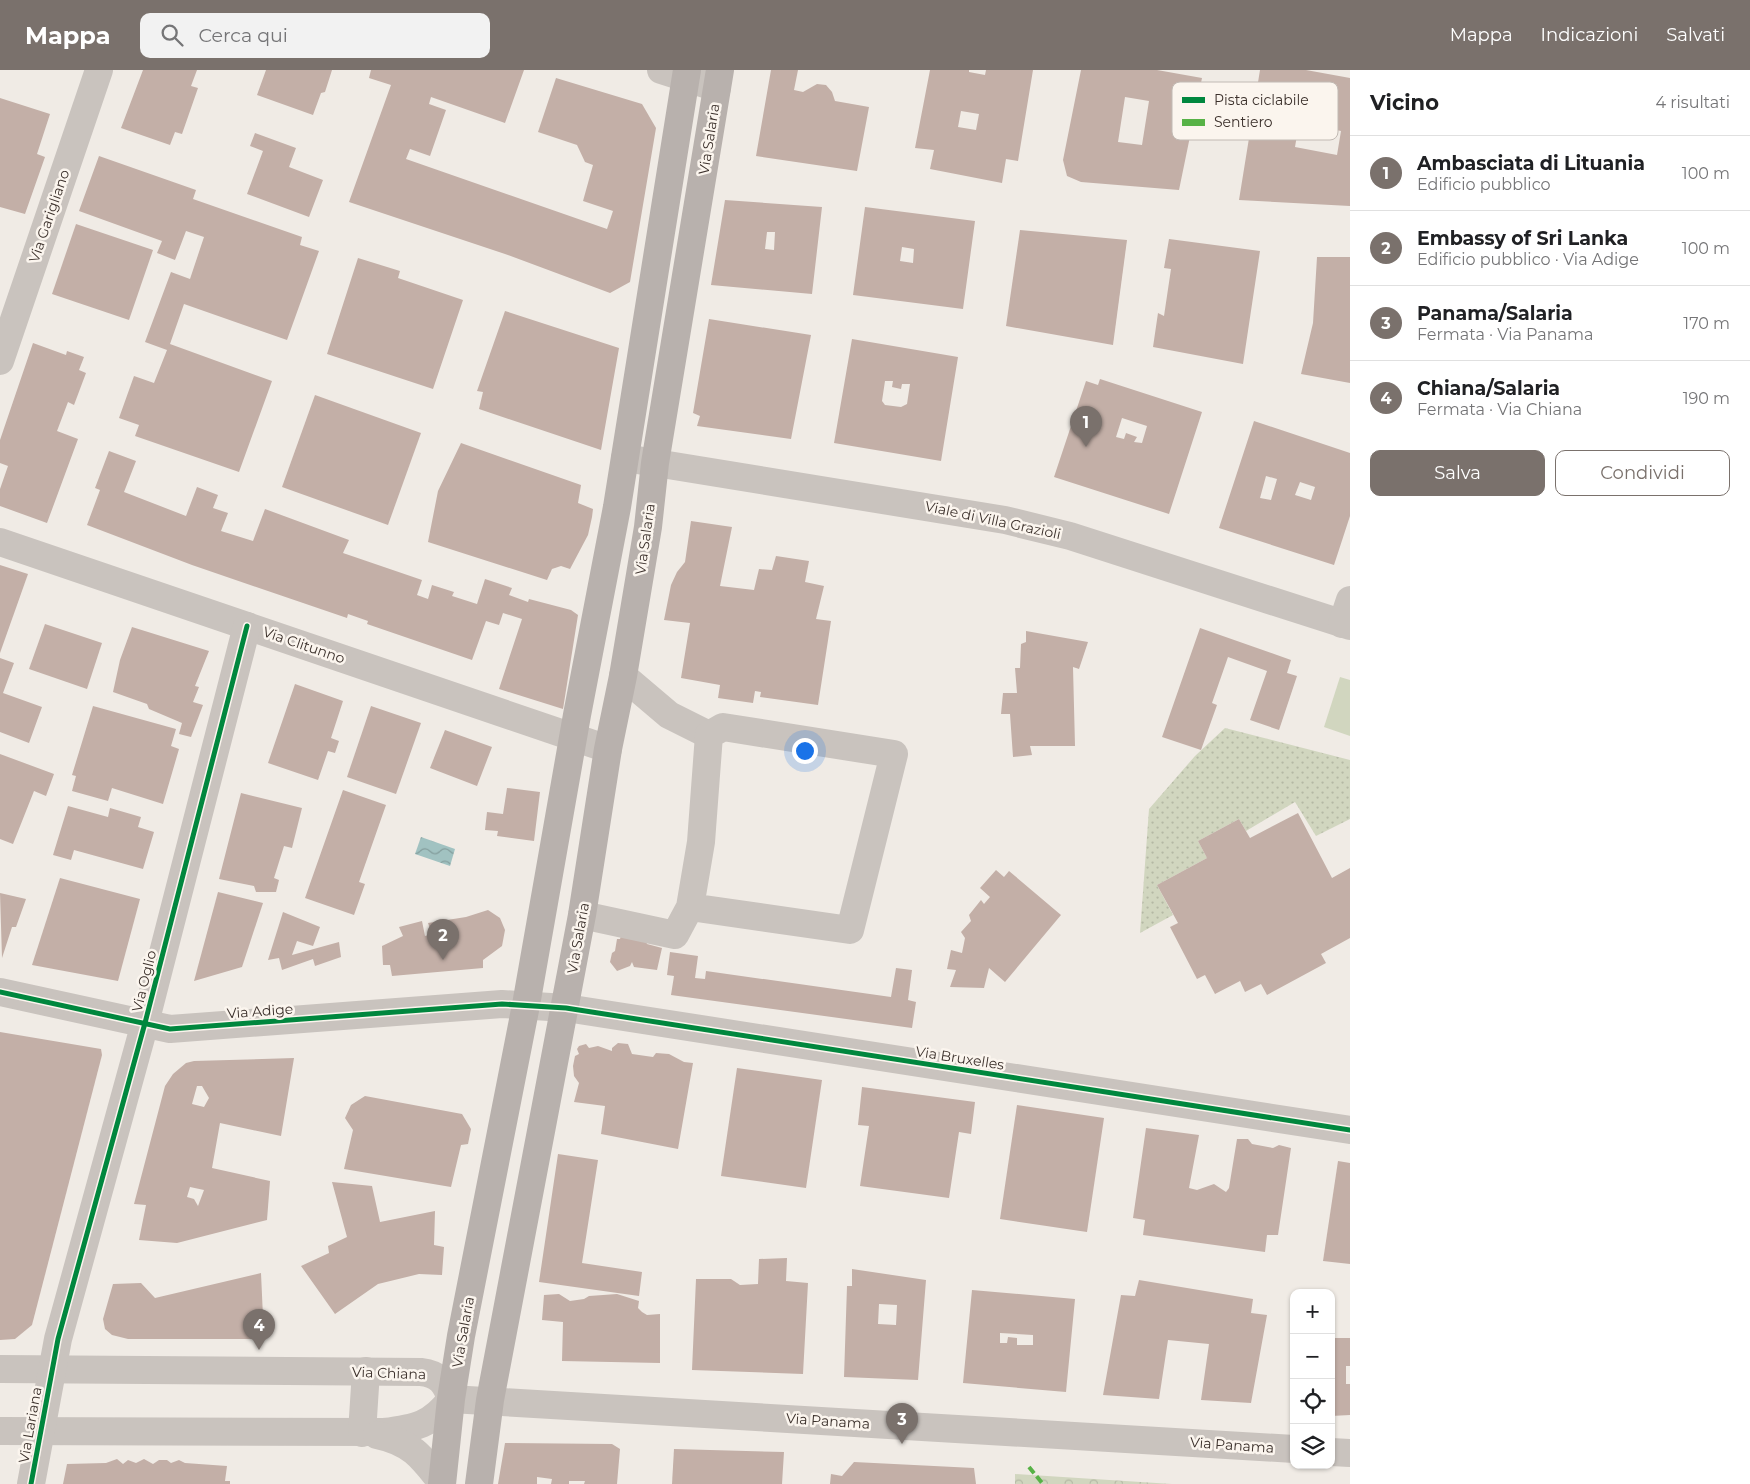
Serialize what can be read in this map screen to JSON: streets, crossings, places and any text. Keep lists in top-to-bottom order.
{
  "streets": {
    "main road": ["Via Salaria"],
    "street": [
      "Via Garigliano",
      "Viale di Villa Grazioli",
      "Via Clitunno",
      "Via Oglio",
      "Via Adige",
      "Via Bruxelles",
      "Via Chiana",
      "Via Panama",
      "Via Lariana"
    ]
  },
  "crossings": [
    ["Via Salaria", "Viale di Villa Grazioli"],
    ["Via Salaria", "Via Clitunno"],
    ["Via Salaria", "Via Adige"],
    ["Via Salaria", "Via Bruxelles"],
    ["Via Salaria", "Via Chiana"],
    ["Via Salaria", "Via Panama"],
    ["Via Clitunno", "Via Oglio"],
    ["Via Oglio", "Via Adige"],
    ["Via Oglio", "Via Chiana"],
    ["Via Oglio", "Via Lariana"],
    ["Via Chiana", "Via Panama"],
    ["Via Chiana", "Via Lariana"]
  ],
  "legend": ["Pista ciclabile", "Sentiero"],
  "page": {
    "header": "Mappa",
    "search": "Cerca qui",
    "nav": ["Mappa", "Indicazioni", "Salvati"],
    "heading": ["Vicino", "4 risultati"],
    "list": [
      {
        "mark": "1",
        "name": "Ambasciata di Lituania",
        "note": "Edificio pubblico",
        "value": "100 m"
      },
      {
        "mark": "2",
        "name": "Embassy of Sri Lanka",
        "note": "Edificio pubblico · Via Adige",
        "value": "100 m"
      },
      {
        "mark": "3",
        "name": "Panama/Salaria",
        "note": "Fermata · Via Panama",
        "value": "170 m"
      },
      {
        "mark": "4",
        "name": "Chiana/Salaria",
        "note": "Fermata · Via Chiana",
        "value": "190 m"
      }
    ],
    "pins": [
      "1",
      "2",
      "4",
      "3"
    ],
    "buttons": ["Salva", "Condividi"],
    "map_buttons": ["+", "−"]
  }
}
